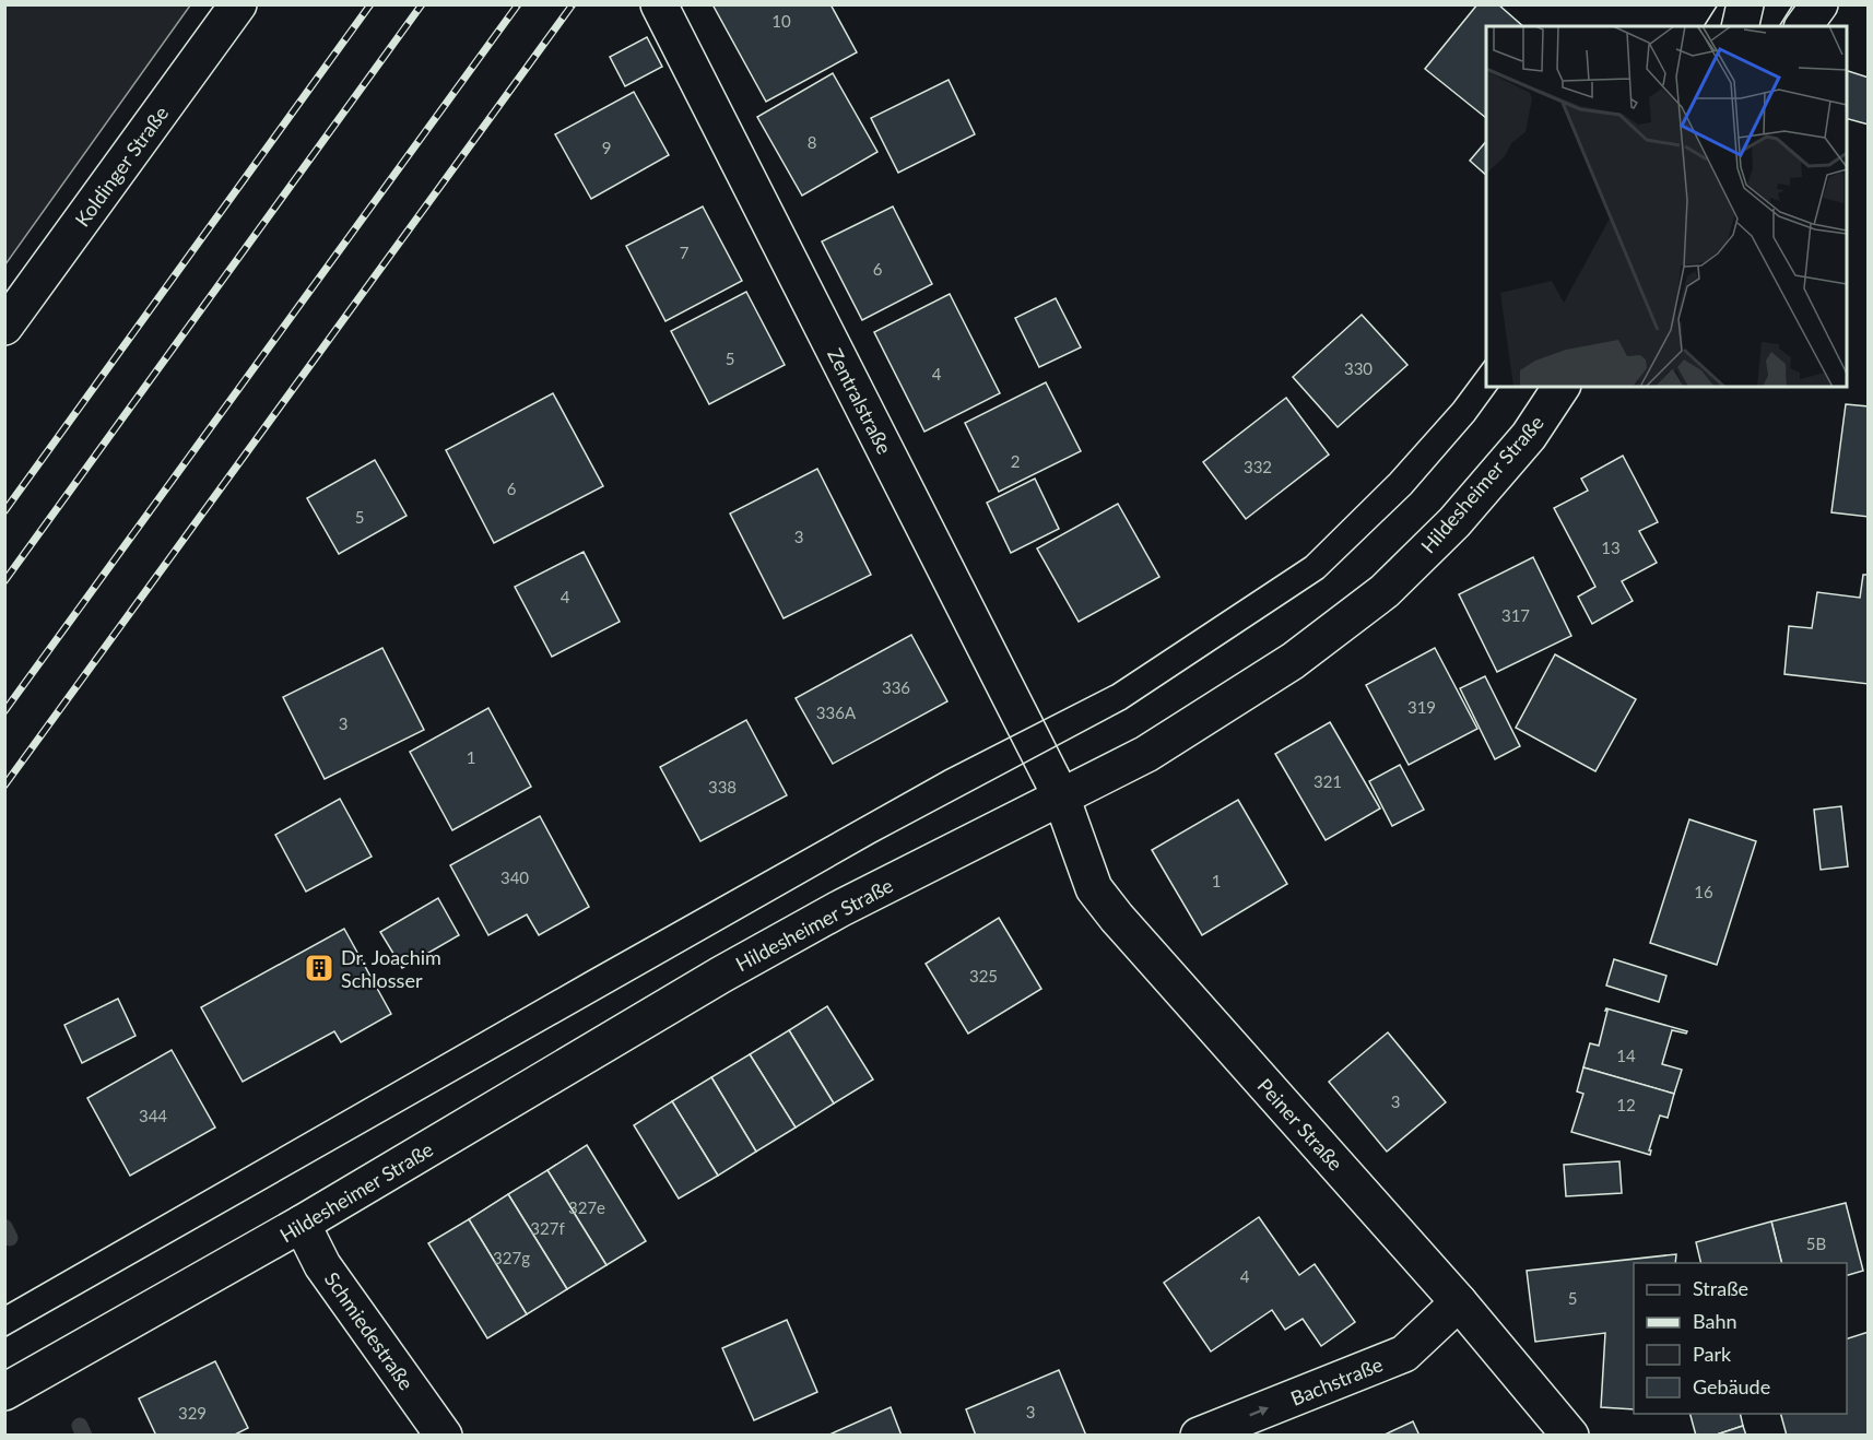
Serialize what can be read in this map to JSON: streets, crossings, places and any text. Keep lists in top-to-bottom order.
{
  "streets": {
    "street": [
      "Koldinger Straße",
      "Zentralstraße",
      "Hildesheimer Straße",
      "Peiner Straße",
      "Schmiedestraße",
      "Bachstraße"
    ]
  },
  "crossings": [
    ["Zentralstraße", "Hildesheimer Straße"],
    ["Zentralstraße", "Peiner Straße"],
    ["Hildesheimer Straße", "Peiner Straße"],
    ["Hildesheimer Straße", "Schmiedestraße"],
    ["Peiner Straße", "Bachstraße"]
  ],
  "one_way": ["Bachstraße"],
  "places": {
    "building": ["Dr. Joachim Schlosser"]
  },
  "house_numbers": [
    "10",
    "8",
    "9",
    "7",
    "6",
    "5",
    "330",
    "4",
    "2",
    "332",
    "6",
    "5",
    "3",
    "13",
    "4",
    "317",
    "336",
    "319",
    "336A",
    "3",
    "1",
    "321",
    "338",
    "340",
    "1",
    "16",
    "325",
    "14",
    "3",
    "12",
    "344",
    "327e",
    "327f",
    "5B",
    "327g",
    "4",
    "5",
    "3",
    "329"
  ],
  "legend": [
    "Straße",
    "Bahn",
    "Park",
    "Gebäude"
  ]
}
